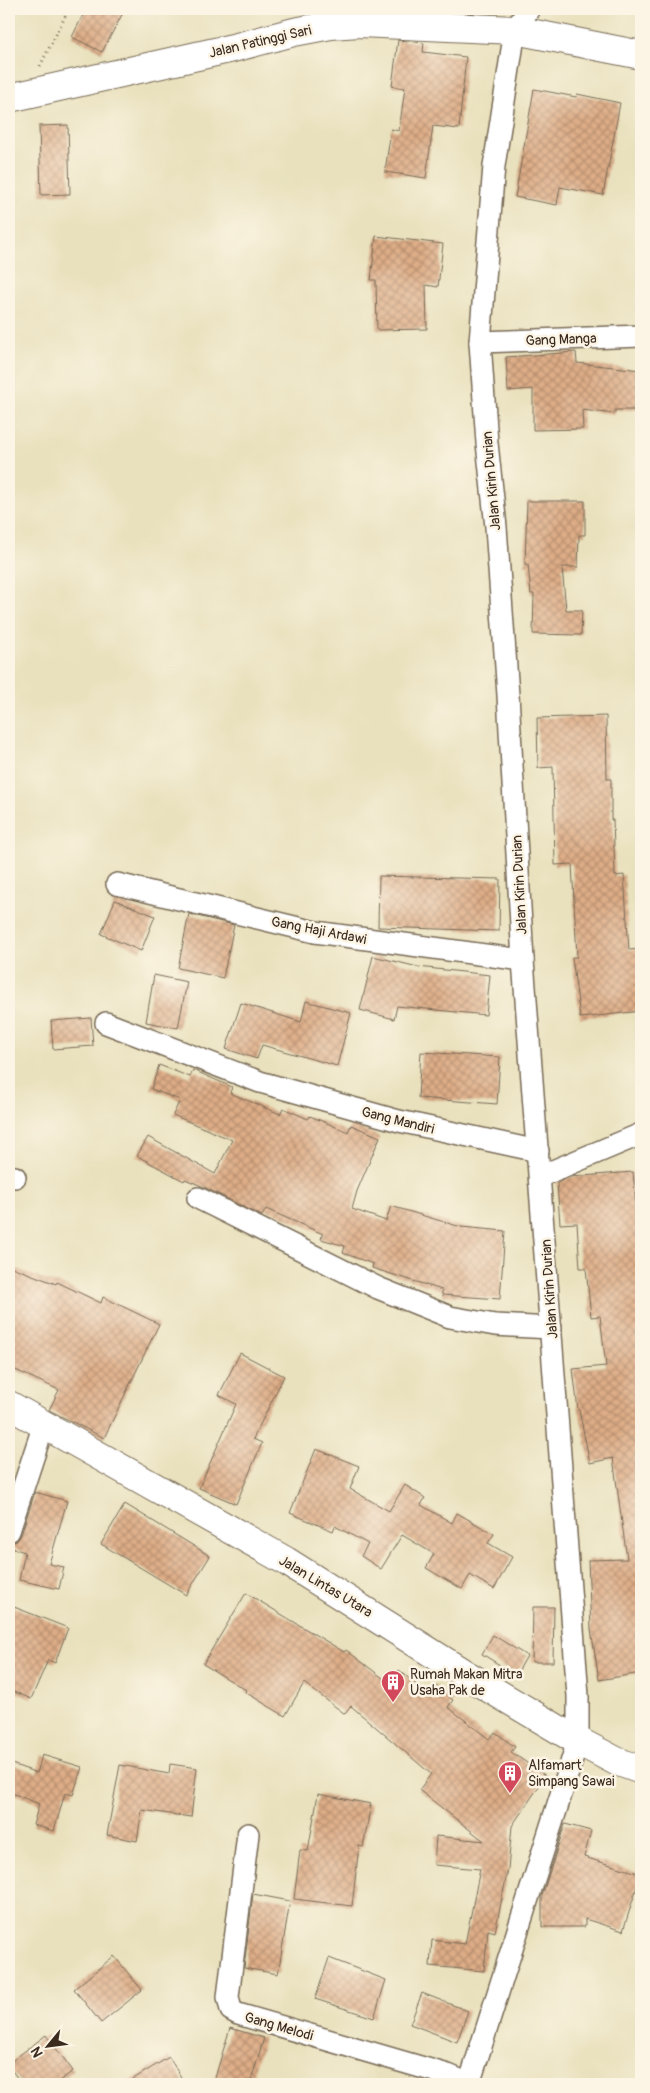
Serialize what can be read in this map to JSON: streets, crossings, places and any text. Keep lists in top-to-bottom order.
{
  "streets": {
    "main road": ["Jalan Patinggi Sari", "Jalan Lintas Utara"],
    "street": [
      "Gang Manga",
      "Jalan Kirin Durian",
      "Gang Haji Ardawi",
      "Gang Mandiri",
      "Gang Melodi"
    ]
  },
  "crossings": [
    ["Jalan Patinggi Sari", "Jalan Kirin Durian"],
    ["Gang Manga", "Jalan Kirin Durian"],
    ["Jalan Kirin Durian", "Gang Haji Ardawi"],
    ["Jalan Kirin Durian", "Gang Mandiri"],
    ["Jalan Kirin Durian", "Jalan Lintas Utara"],
    ["Jalan Kirin Durian", "Gang Melodi"],
    ["Jalan Lintas Utara", "Gang Melodi"]
  ],
  "places": {
    "building": ["Rumah Makan Mitra Usaha Pak de", "Alfamart Simpang Sawai"]
  },
  "north": "bottom left"
}
